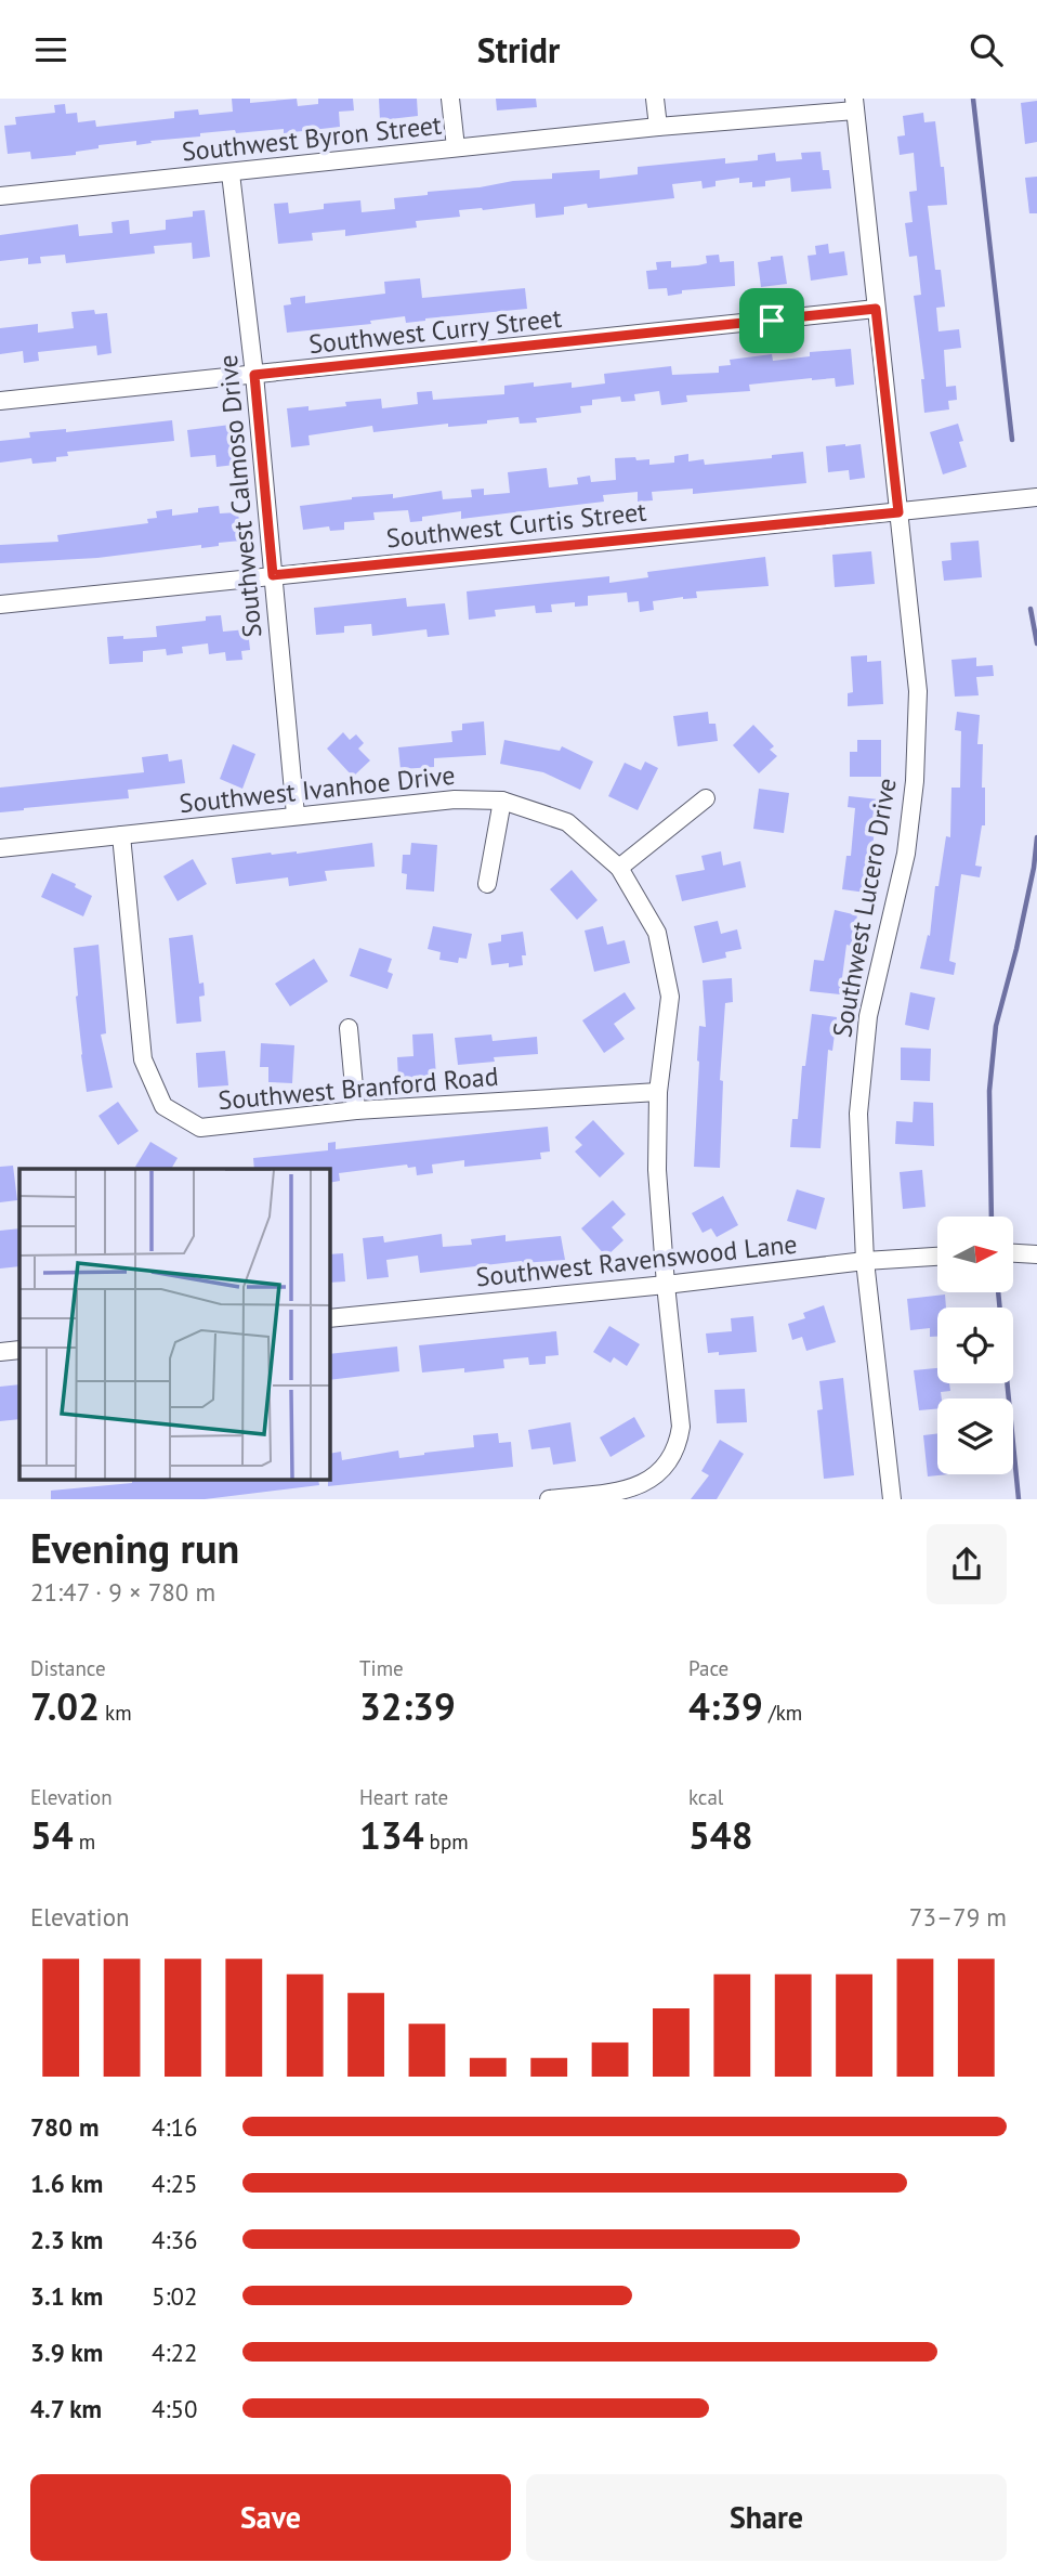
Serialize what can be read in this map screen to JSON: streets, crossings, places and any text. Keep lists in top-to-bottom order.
{
  "streets": {
    "street": [
      "Southwest Byron Street",
      "Southwest Curry Street",
      "Southwest Calmoso Drive",
      "Southwest Curtis Street",
      "Southwest Ivanhoe Drive",
      "Southwest Lucero Drive",
      "Southwest Branford Road",
      "Southwest Ravenswood Lane"
    ]
  },
  "crossings": [
    ["Southwest Byron Street", "Southwest Calmoso Drive"],
    ["Southwest Byron Street", "Southwest Lucero Drive"],
    ["Southwest Curry Street", "Southwest Calmoso Drive"],
    ["Southwest Curry Street", "Southwest Lucero Drive"],
    ["Southwest Calmoso Drive", "Southwest Curtis Street"],
    ["Southwest Calmoso Drive", "Southwest Ivanhoe Drive"],
    ["Southwest Curtis Street", "Southwest Lucero Drive"],
    ["Southwest Ivanhoe Drive", "Southwest Branford Road"],
    ["Southwest Ivanhoe Drive", "Southwest Ravenswood Lane"],
    ["Southwest Lucero Drive", "Southwest Ravenswood Lane"]
  ],
  "north": "right",
  "page": {
    "header": "Stridr",
    "heading": ["Evening run", "21:47 · 9 × 780 m"],
    "stats": [
      ["Distance", "7.02 km"],
      ["Time", "32:39"],
      ["Pace", "4:39 /km"],
      ["Elevation", "54 m"],
      ["Heart rate", "134 bpm"],
      ["kcal", "548"]
    ],
    "chart": ["Elevation", "73–79 m"],
    "list": [
      {
        "name": "780 m",
        "note": "4:16"
      },
      {
        "name": "1.6 km",
        "note": "4:25"
      },
      {
        "name": "2.3 km",
        "note": "4:36"
      },
      {
        "name": "3.1 km",
        "note": "5:02"
      },
      {
        "name": "3.9 km",
        "note": "4:22"
      },
      {
        "name": "4.7 km",
        "note": "4:50"
      }
    ],
    "buttons": ["Save", "Share"]
  }
}
